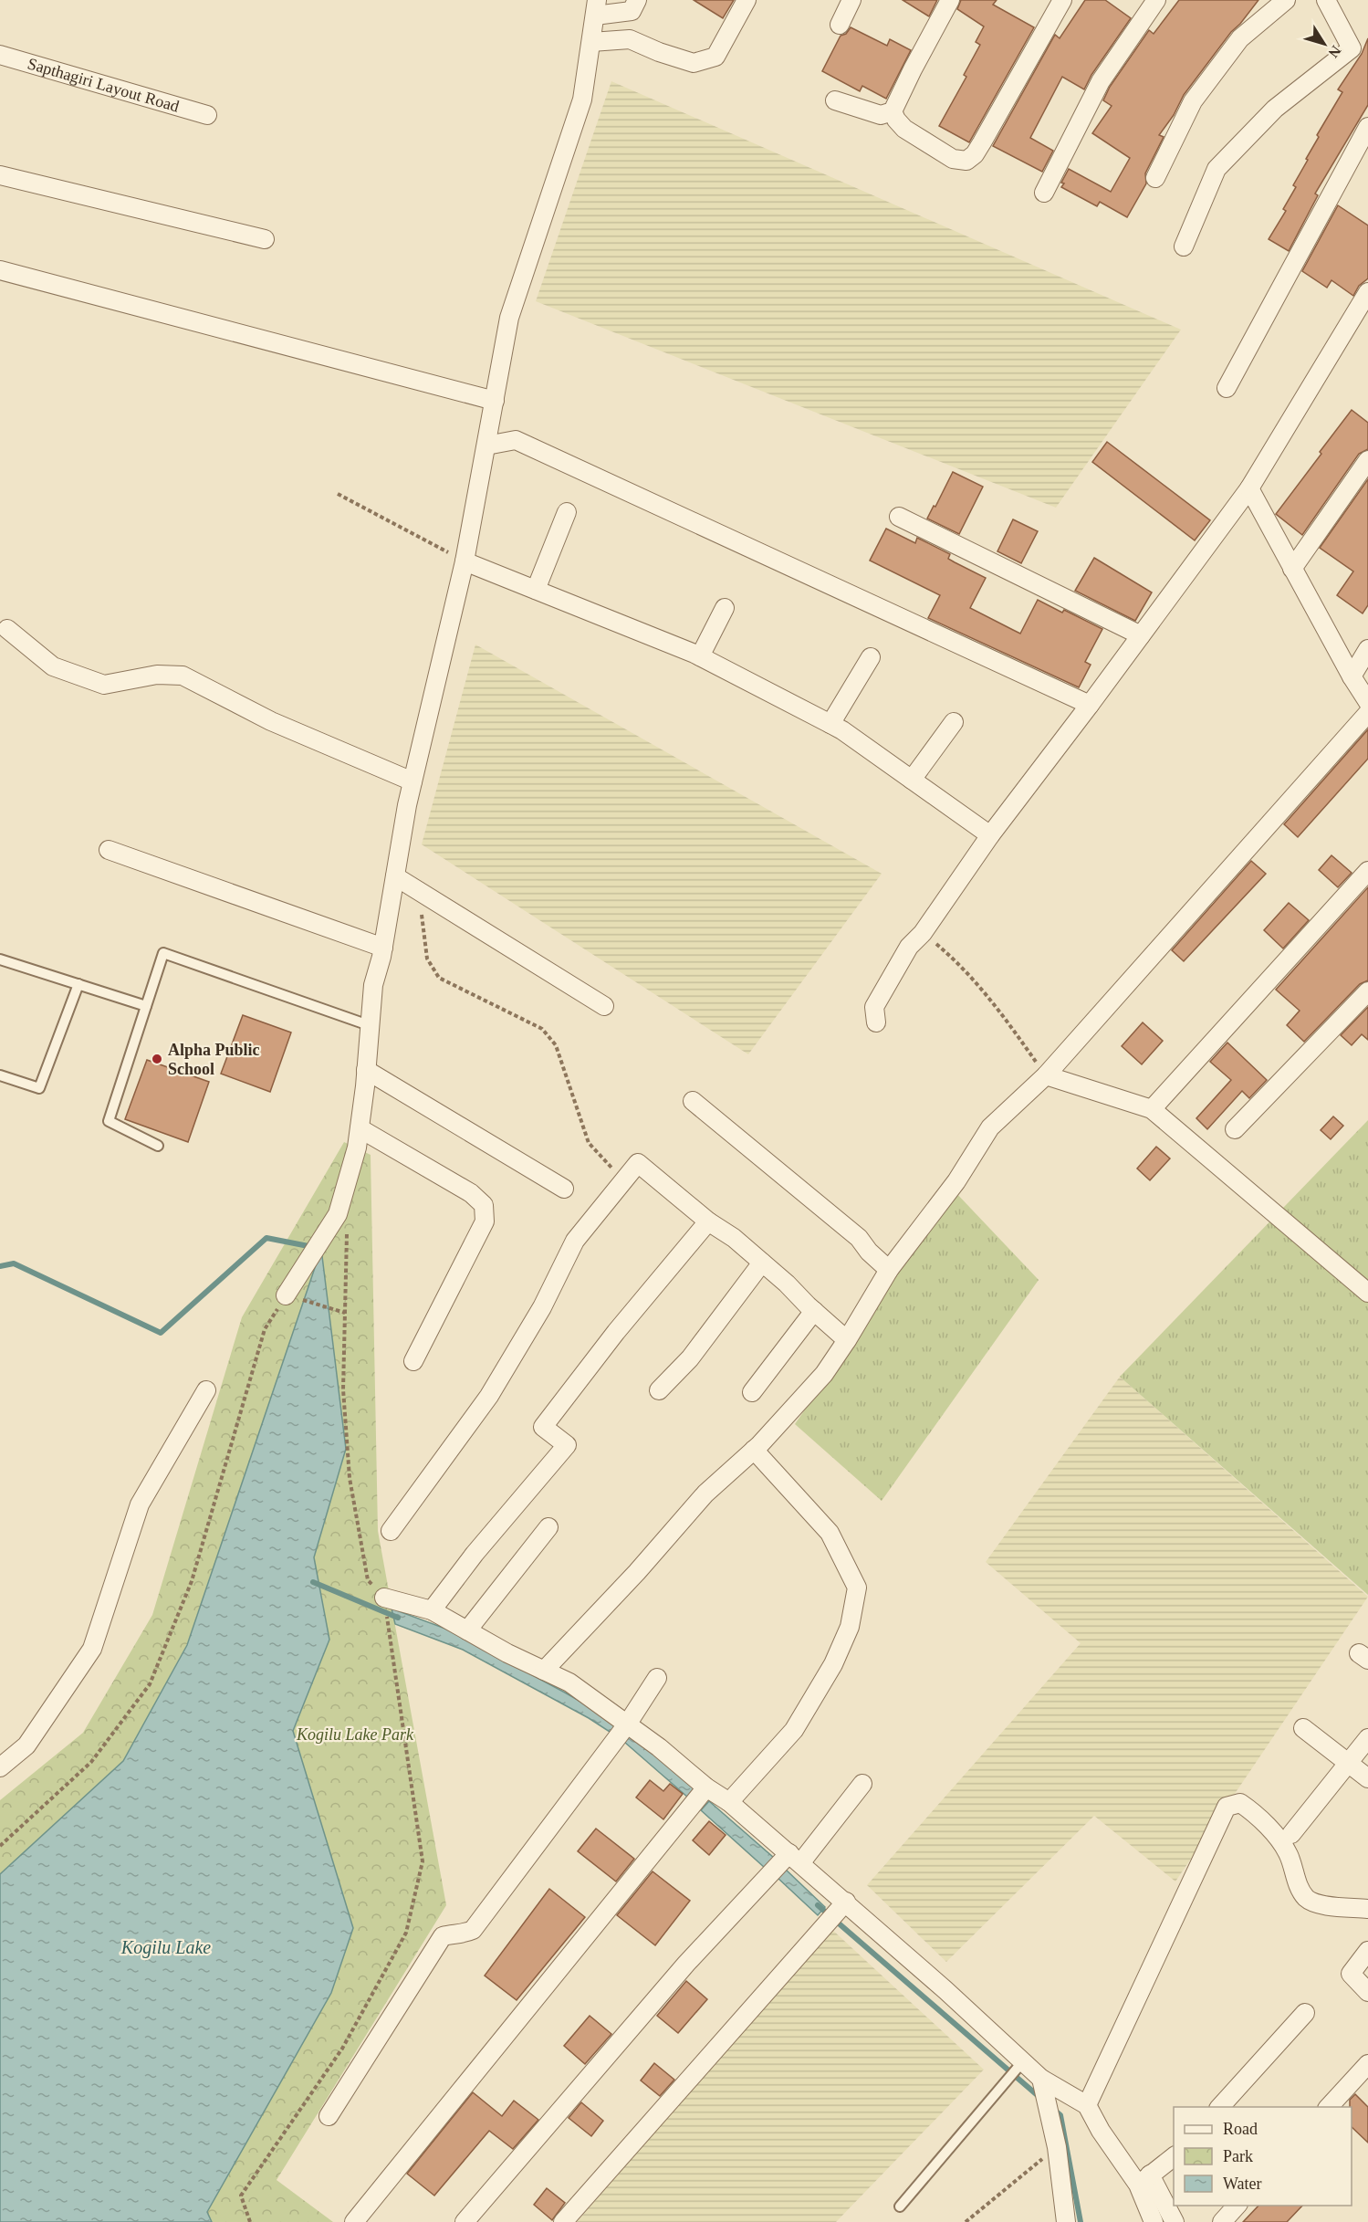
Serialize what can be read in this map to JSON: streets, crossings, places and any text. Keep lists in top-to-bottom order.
{
  "streets": {
    "street": ["Sapthagiri Layout Road"]
  },
  "water": ["Kogilu Lake"],
  "parks": ["Kogilu Lake Park"],
  "places": ["Alpha Public School"],
  "legend": ["Road", "Park", "Water"],
  "north": "bottom right"
}
